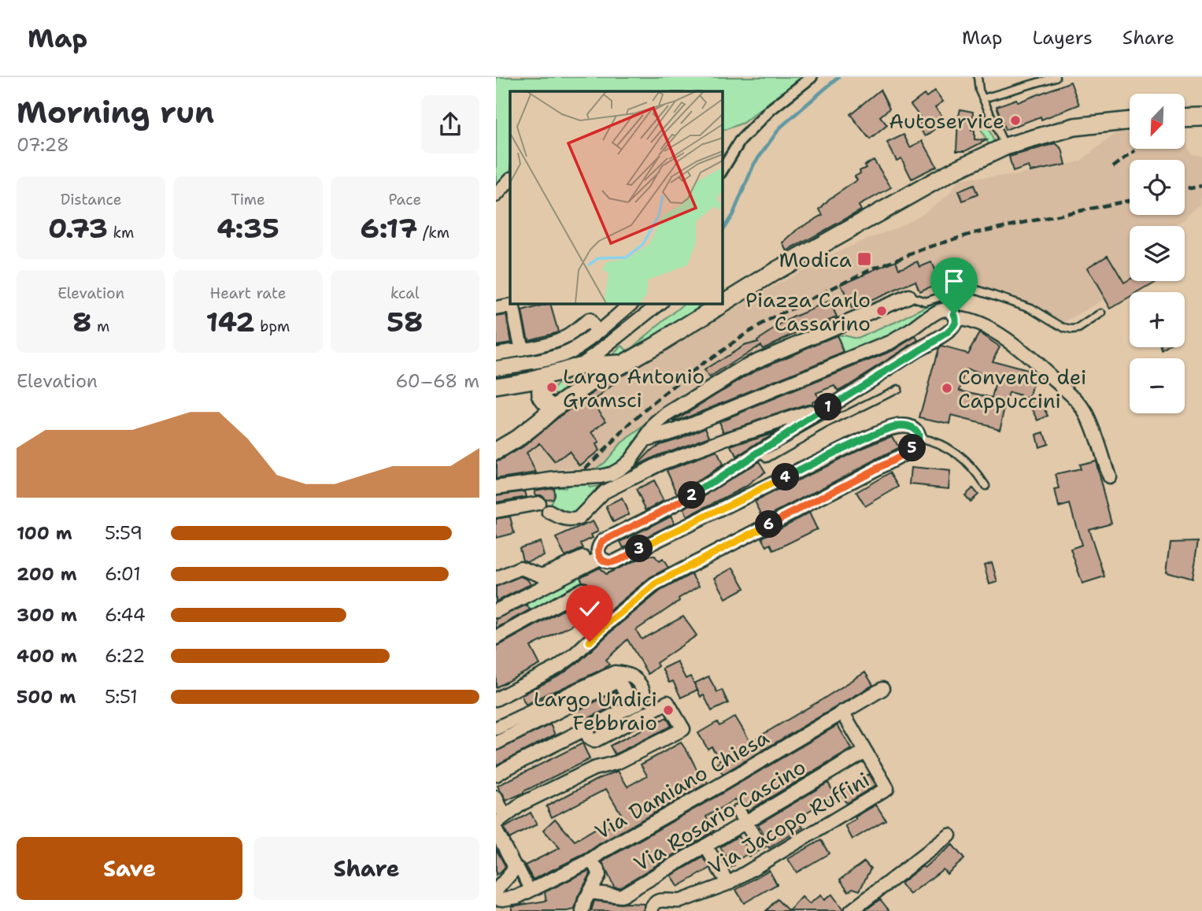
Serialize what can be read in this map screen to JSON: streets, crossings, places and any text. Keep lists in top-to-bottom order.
{
  "streets": {
    "street": ["Via Damiano Chiesa", "Via Rosario Cascino", "Via Jacopo Ruffini"]
  },
  "crossings": [
    ["Via Rosario Cascino", "Via Jacopo Ruffini"]
  ],
  "places": {
    "other": [
      "Autoservice",
      "Piazza Carlo Cassarino",
      "Largo Antonio Gramsci",
      "Convento dei Cappuccini",
      "Largo Undici Febbraio"
    ],
    "transit": ["Modica"]
  },
  "north": "bottom left",
  "page": {
    "header": "Map",
    "nav": ["Map", "Layers", "Share"],
    "heading": ["Morning run", "07:28"],
    "map_buttons": ["+", "−"],
    "stats": [
      ["Distance", "0.73 km"],
      ["Time", "4:35"],
      ["Pace", "6:17 /km"],
      ["Elevation", "8 m"],
      ["Heart rate", "142 bpm"],
      ["kcal", "58"]
    ],
    "chart": ["Elevation", "60–68 m"],
    "pins": [
      "1",
      "5",
      "4",
      "2",
      "6",
      "3"
    ],
    "list": [
      {
        "name": "100 m",
        "note": "5:59"
      },
      {
        "name": "200 m",
        "note": "6:01"
      },
      {
        "name": "300 m",
        "note": "6:44"
      },
      {
        "name": "400 m",
        "note": "6:22"
      },
      {
        "name": "500 m",
        "note": "5:51"
      }
    ],
    "buttons": ["Save", "Share"]
  }
}
